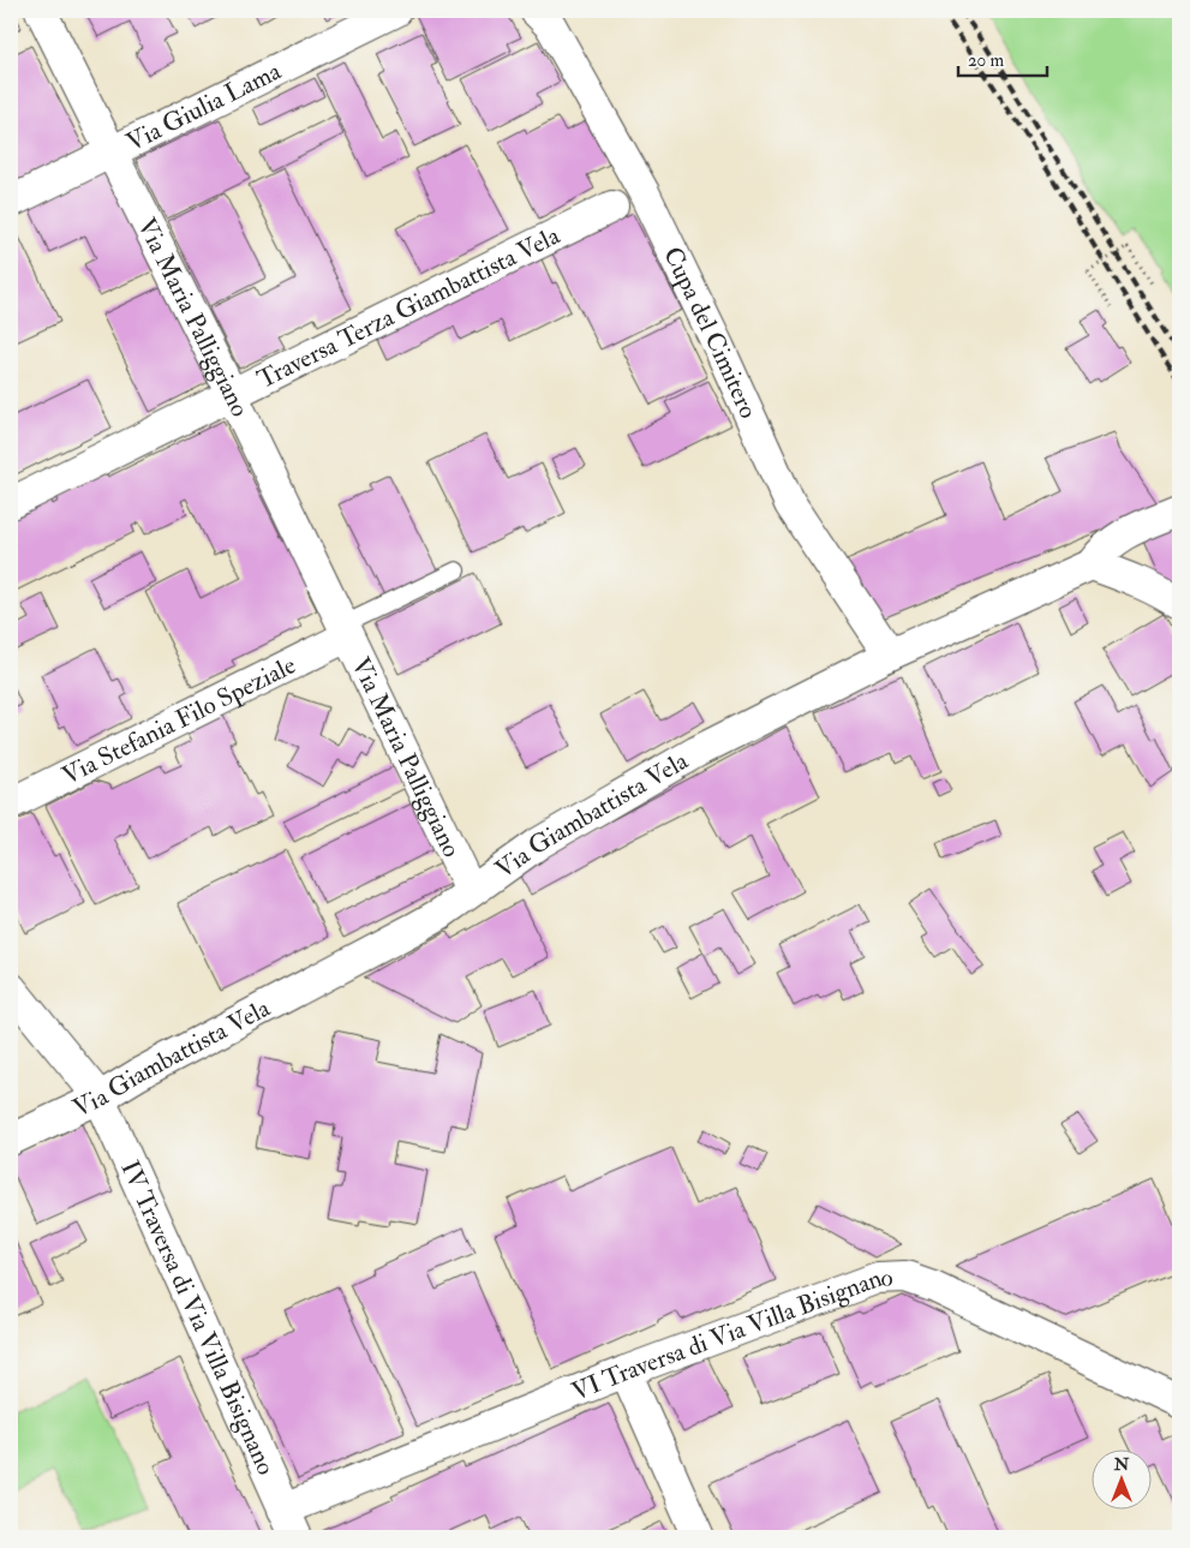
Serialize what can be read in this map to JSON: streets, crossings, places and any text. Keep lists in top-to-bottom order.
{
  "streets": {
    "street": [
      "Via Giulia Lama",
      "Traversa Terza Giambattista Vela",
      "Via Maria Palliggiano",
      "Cupa del Cimitero",
      "Via Stefania Filo Speziale",
      "Via Giambattista Vela",
      "IV Traversa di Via Villa Bisignano",
      "VI Traversa di Via Villa Bisignano"
    ]
  },
  "crossings": [
    ["Via Giulia Lama", "Via Maria Palliggiano"],
    ["Traversa Terza Giambattista Vela", "Via Maria Palliggiano"],
    ["Via Maria Palliggiano", "Via Stefania Filo Speziale"],
    ["Via Maria Palliggiano", "Via Giambattista Vela"],
    ["Cupa del Cimitero", "Via Giambattista Vela"],
    ["Via Giambattista Vela", "IV Traversa di Via Villa Bisignano"],
    ["IV Traversa di Via Villa Bisignano", "VI Traversa di Via Villa Bisignano"]
  ],
  "scale_bar": "20 m",
  "north": "top"
}
